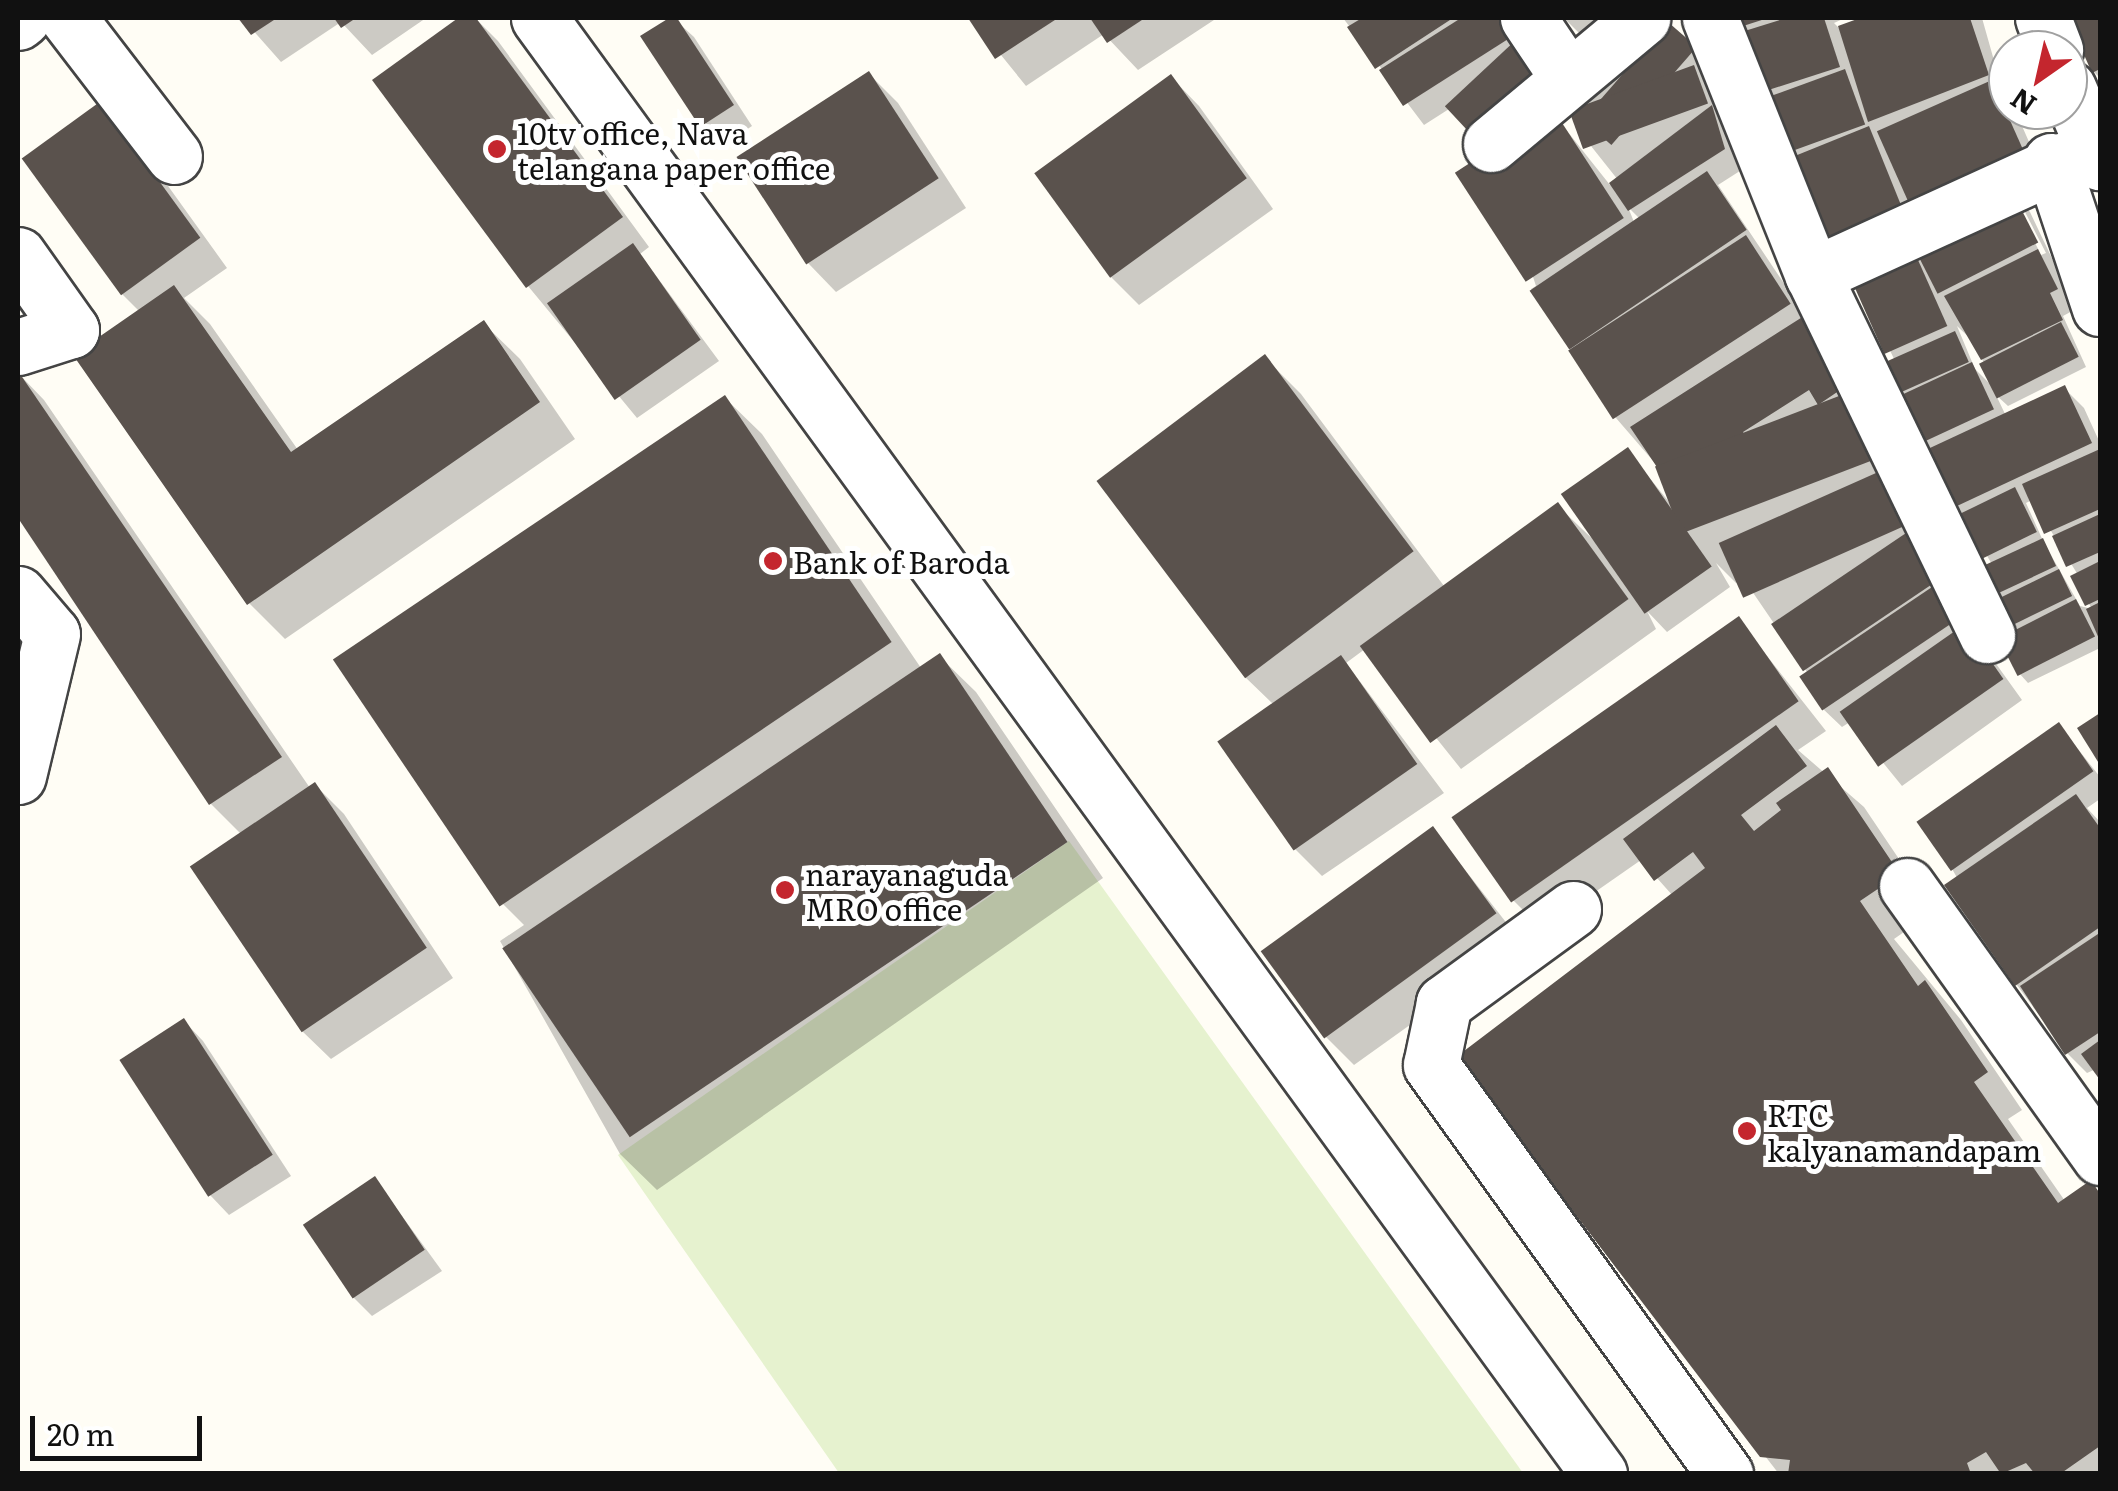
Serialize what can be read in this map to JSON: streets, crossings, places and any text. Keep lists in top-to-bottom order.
{
  "places": [
    "10tv office, Nava telangana paper office",
    "Bank of Baroda",
    "narayanaguda MRO office",
    "RTC kalyanamandapam"
  ],
  "scale_bar": "20 m",
  "north": "bottom left"
}
